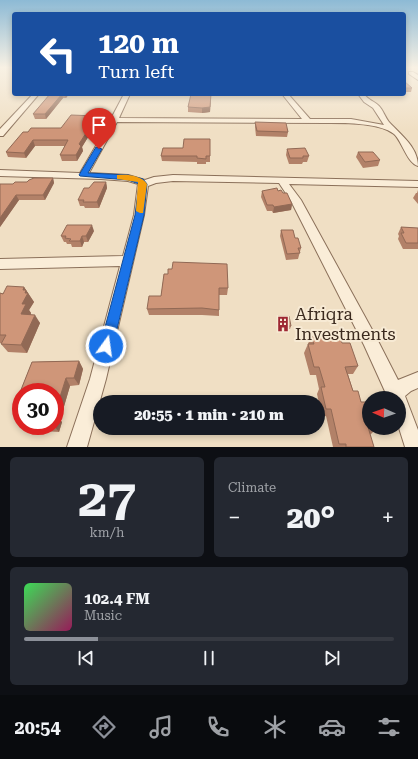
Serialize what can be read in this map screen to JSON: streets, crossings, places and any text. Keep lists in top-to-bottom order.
{
  "places": {
    "building": ["Afriqra Investments"]
  },
  "north": "left",
  "page": {
    "turn": ["120 m", "Turn left"],
    "limit": "30",
    "trip": "20:55 · 1 min · 210 m",
    "tile": [
      ["27", "km/h"],
      "Climate"
    ],
    "heat": ["−", "20°", "+"],
    "song": ["102.4 FM", "Music"],
    "tabs": "20:54"
  }
}
